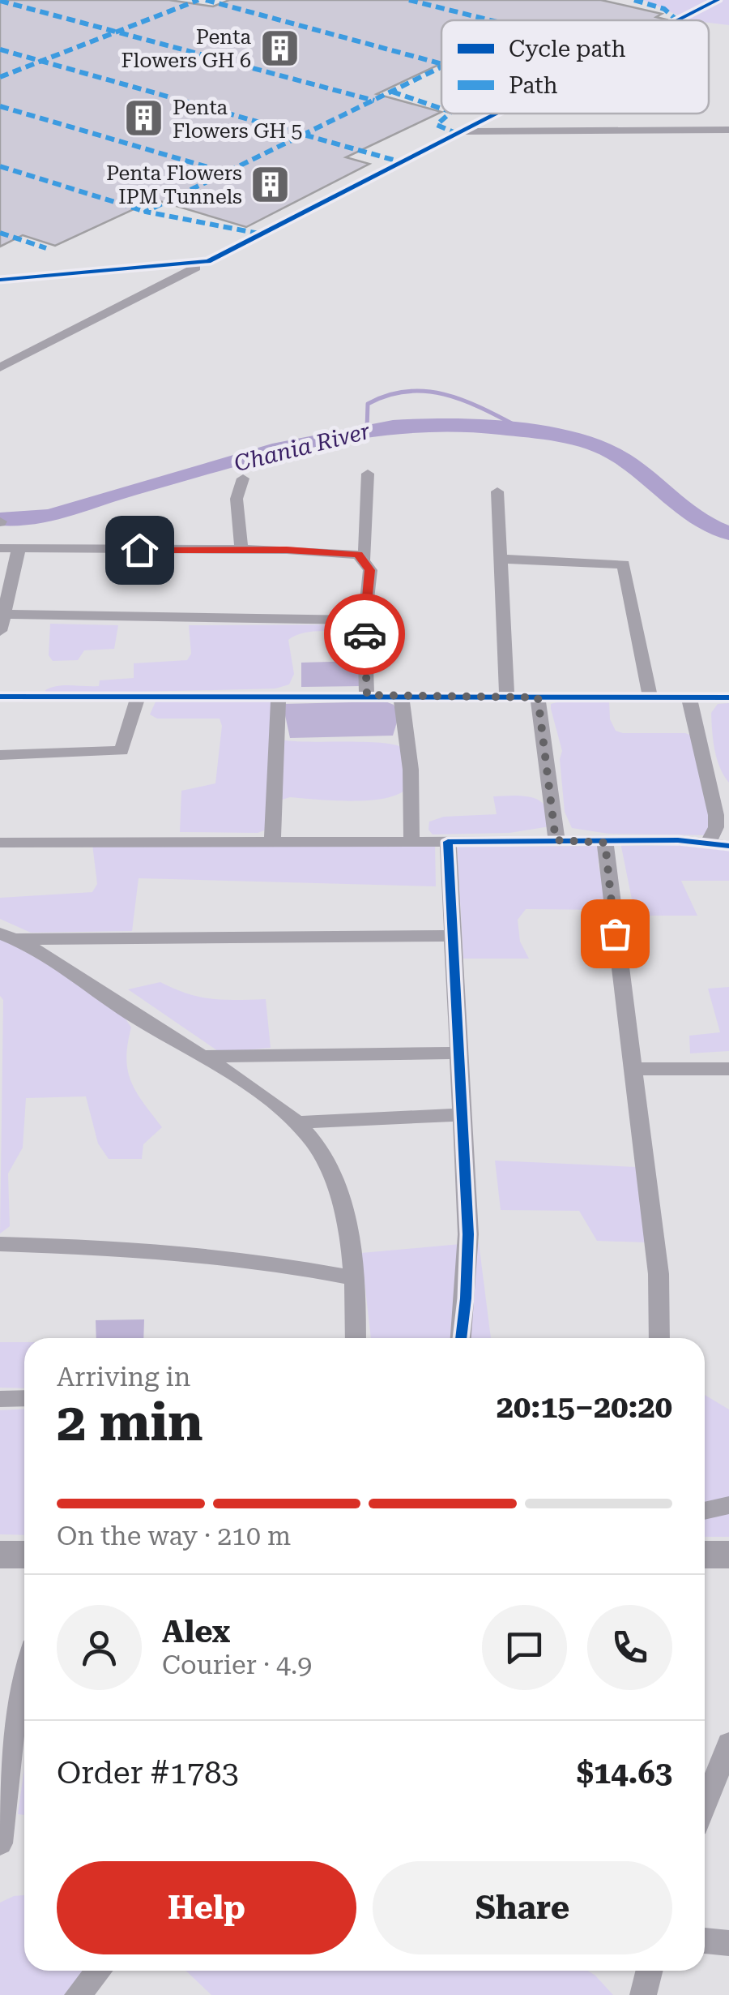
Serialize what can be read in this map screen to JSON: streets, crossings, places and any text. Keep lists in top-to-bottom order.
{
  "water": ["Chania River"],
  "places": {
    "building": ["Penta Flowers GH 6", "Penta Flowers GH 5", "Penta Flowers IPM Tunnels"]
  },
  "legend": ["Cycle path", "Path"],
  "page": {
    "heading": ["2 min", "Arriving in", "20:15–20:20"],
    "panel": [
      "Alex",
      "Courier · 4.9",
      "Order #1783",
      "$14.63"
    ],
    "bar": "On the way · 210 m",
    "buttons": ["Help", "Share"]
  }
}
